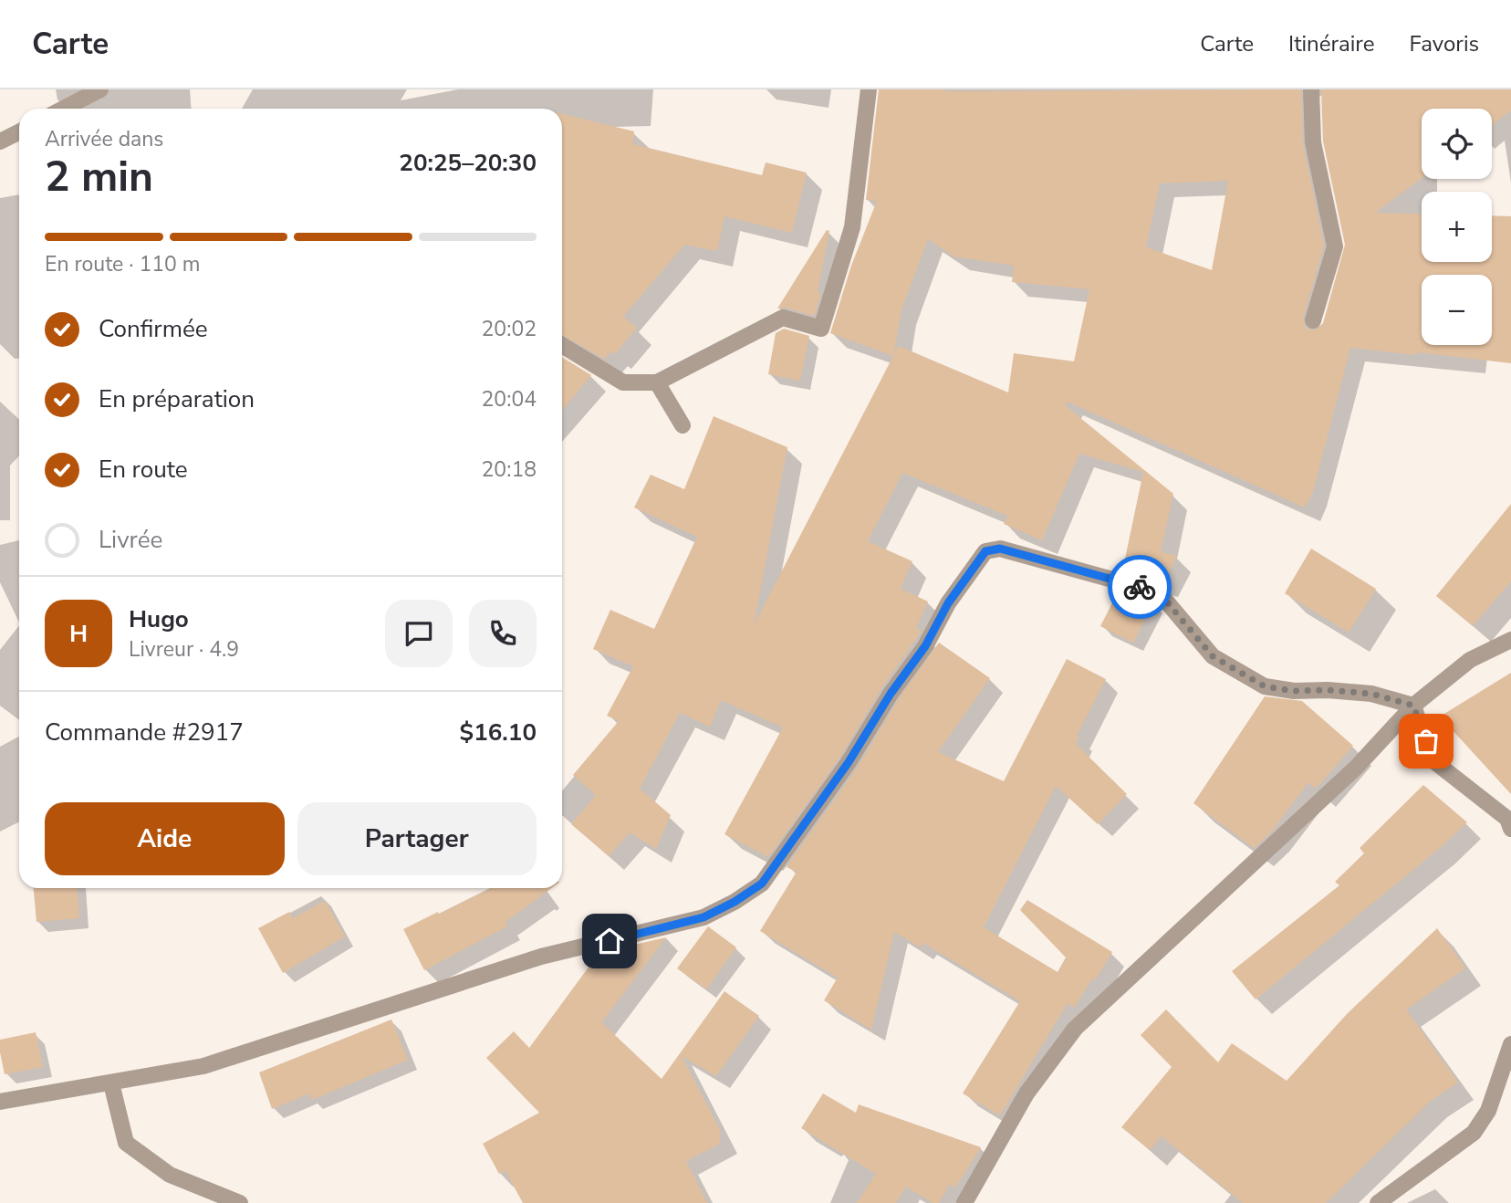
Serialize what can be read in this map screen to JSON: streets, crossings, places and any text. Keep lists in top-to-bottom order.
{
  "page": {
    "header": "Carte",
    "nav": ["Carte", "Itinéraire", "Favoris"],
    "map_buttons": ["+", "−"],
    "heading": ["2 min", "Arrivée dans", "20:25–20:30"],
    "panel": [
      "Hugo",
      "Livreur · 4.9",
      "Commande #2917",
      "$16.10"
    ],
    "bar": "En route · 110 m",
    "list": [
      ["Confirmée", "20:02"],
      ["En préparation", "20:04"],
      ["En route", "20:18"],
      "Livrée"
    ],
    "round": "H",
    "buttons": ["Aide", "Partager"]
  }
}
